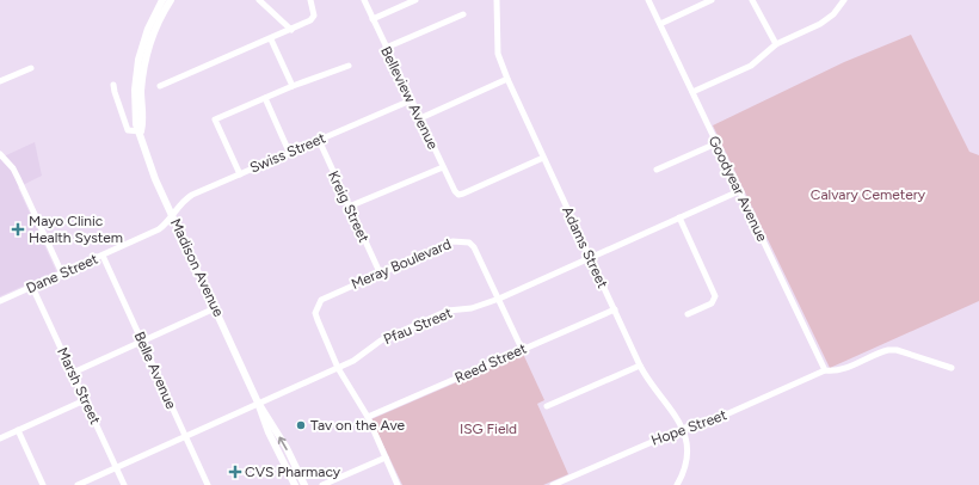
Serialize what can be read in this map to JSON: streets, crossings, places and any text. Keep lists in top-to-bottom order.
{
  "streets": {
    "main road": ["Madison Avenue"],
    "street": [
      "Belleview Avenue",
      "Swiss Street",
      "Goodyear Avenue",
      "Kreig Street",
      "Adams Street",
      "Meray Boulevard",
      "Dane Street",
      "Pfau Street",
      "Reed Street",
      "Belle Avenue",
      "Marsh Street",
      "Hope Street"
    ]
  },
  "crossings": [
    ["Belleview Avenue", "Swiss Street"],
    ["Belleview Avenue", "Adams Street"],
    ["Swiss Street", "Kreig Street"],
    ["Swiss Street", "Madison Avenue"],
    ["Swiss Street", "Dane Street"],
    ["Goodyear Avenue", "Pfau Street"],
    ["Goodyear Avenue", "Hope Street"],
    ["Kreig Street", "Meray Boulevard"],
    ["Adams Street", "Pfau Street"],
    ["Adams Street", "Reed Street"],
    ["Adams Street", "Hope Street"],
    ["Meray Boulevard", "Pfau Street"],
    ["Meray Boulevard", "Reed Street"],
    ["Madison Avenue", "Dane Street"],
    ["Madison Avenue", "Pfau Street"],
    ["Dane Street", "Belle Avenue"],
    ["Dane Street", "Marsh Street"],
    ["Pfau Street", "Belle Avenue"],
    ["Pfau Street", "Marsh Street"]
  ],
  "parks": ["Calvary Cemetery", "ISG Field"],
  "places": {
    "health": ["Mayo Clinic Health System", "CVS Pharmacy"],
    "other": ["Tav on the Ave"]
  }
}
